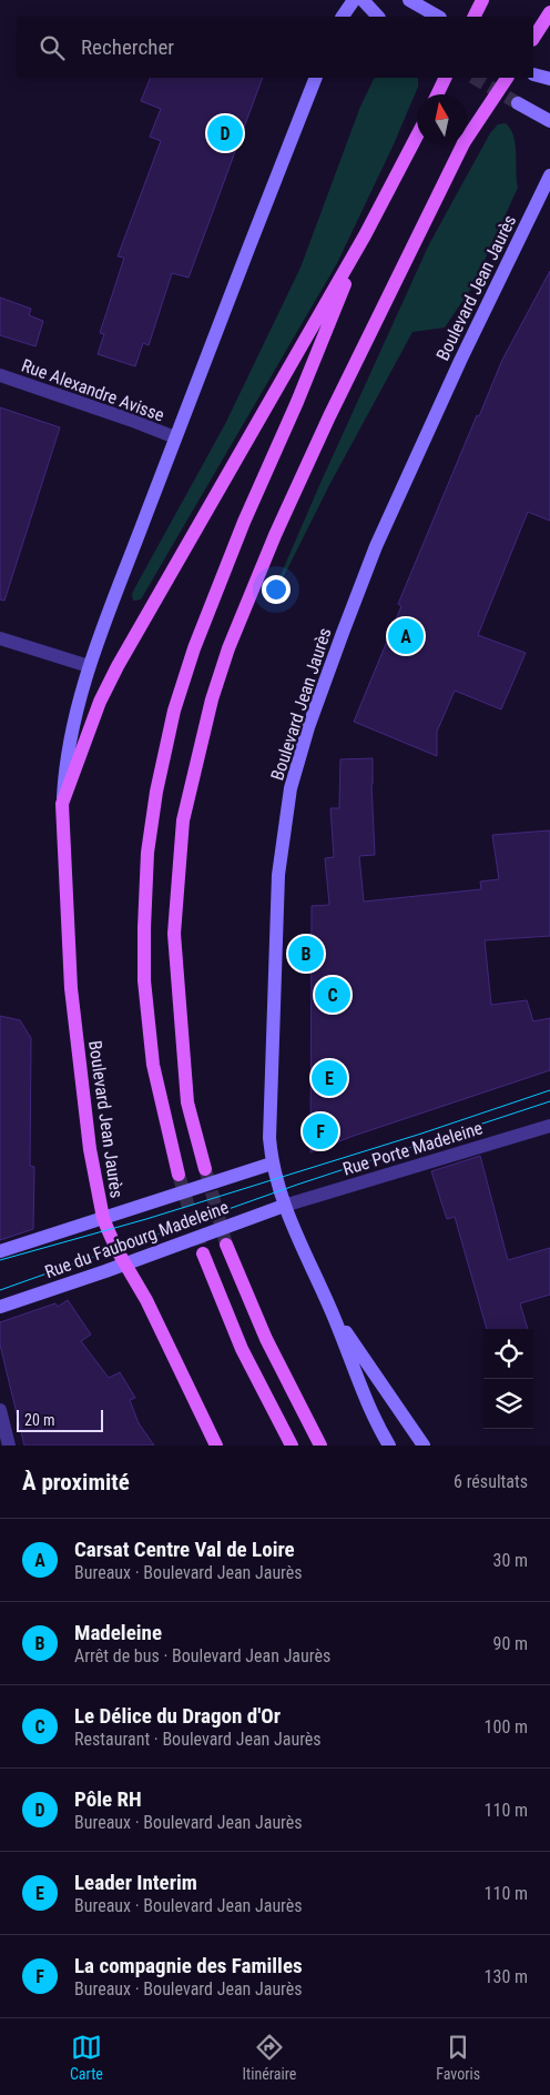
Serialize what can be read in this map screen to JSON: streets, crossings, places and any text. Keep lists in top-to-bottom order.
{
  "streets": {
    "main road": ["Boulevard Jean Jaurès", "Rue du Faubourg Madeleine"],
    "street": ["Rue Alexandre Avisse", "Rue Porte Madeleine"]
  },
  "crossings": [
    ["Boulevard Jean Jaurès", "Rue Alexandre Avisse"],
    ["Boulevard Jean Jaurès", "Rue Porte Madeleine"],
    ["Boulevard Jean Jaurès", "Rue du Faubourg Madeleine"],
    ["Rue Porte Madeleine", "Rue du Faubourg Madeleine"]
  ],
  "scale_bar": "20 m",
  "north": "top",
  "page": {
    "search": "Rechercher",
    "pins": [
      "D",
      "A",
      "B",
      "C",
      "E",
      "F"
    ],
    "scale": "20 m",
    "heading": ["À proximité", "6 résultats"],
    "list": [
      {
        "mark": "A",
        "name": "Carsat Centre Val de Loire",
        "note": "Bureaux · Boulevard Jean Jaurès",
        "value": "30 m"
      },
      {
        "mark": "B",
        "name": "Madeleine",
        "note": "Arrêt de bus · Boulevard Jean Jaurès",
        "value": "90 m"
      },
      {
        "mark": "C",
        "name": "Le Délice du Dragon d'Or",
        "note": "Restaurant · Boulevard Jean Jaurès",
        "value": "100 m"
      },
      {
        "mark": "D",
        "name": "Pôle RH",
        "note": "Bureaux · Boulevard Jean Jaurès",
        "value": "110 m"
      },
      {
        "mark": "E",
        "name": "Leader Interim",
        "note": "Bureaux · Boulevard Jean Jaurès",
        "value": "110 m"
      },
      {
        "mark": "F",
        "name": "La compagnie des Familles",
        "note": "Bureaux · Boulevard Jean Jaurès",
        "value": "130 m"
      }
    ],
    "nav": ["Carte", "Itinéraire", "Favoris"]
  }
}
